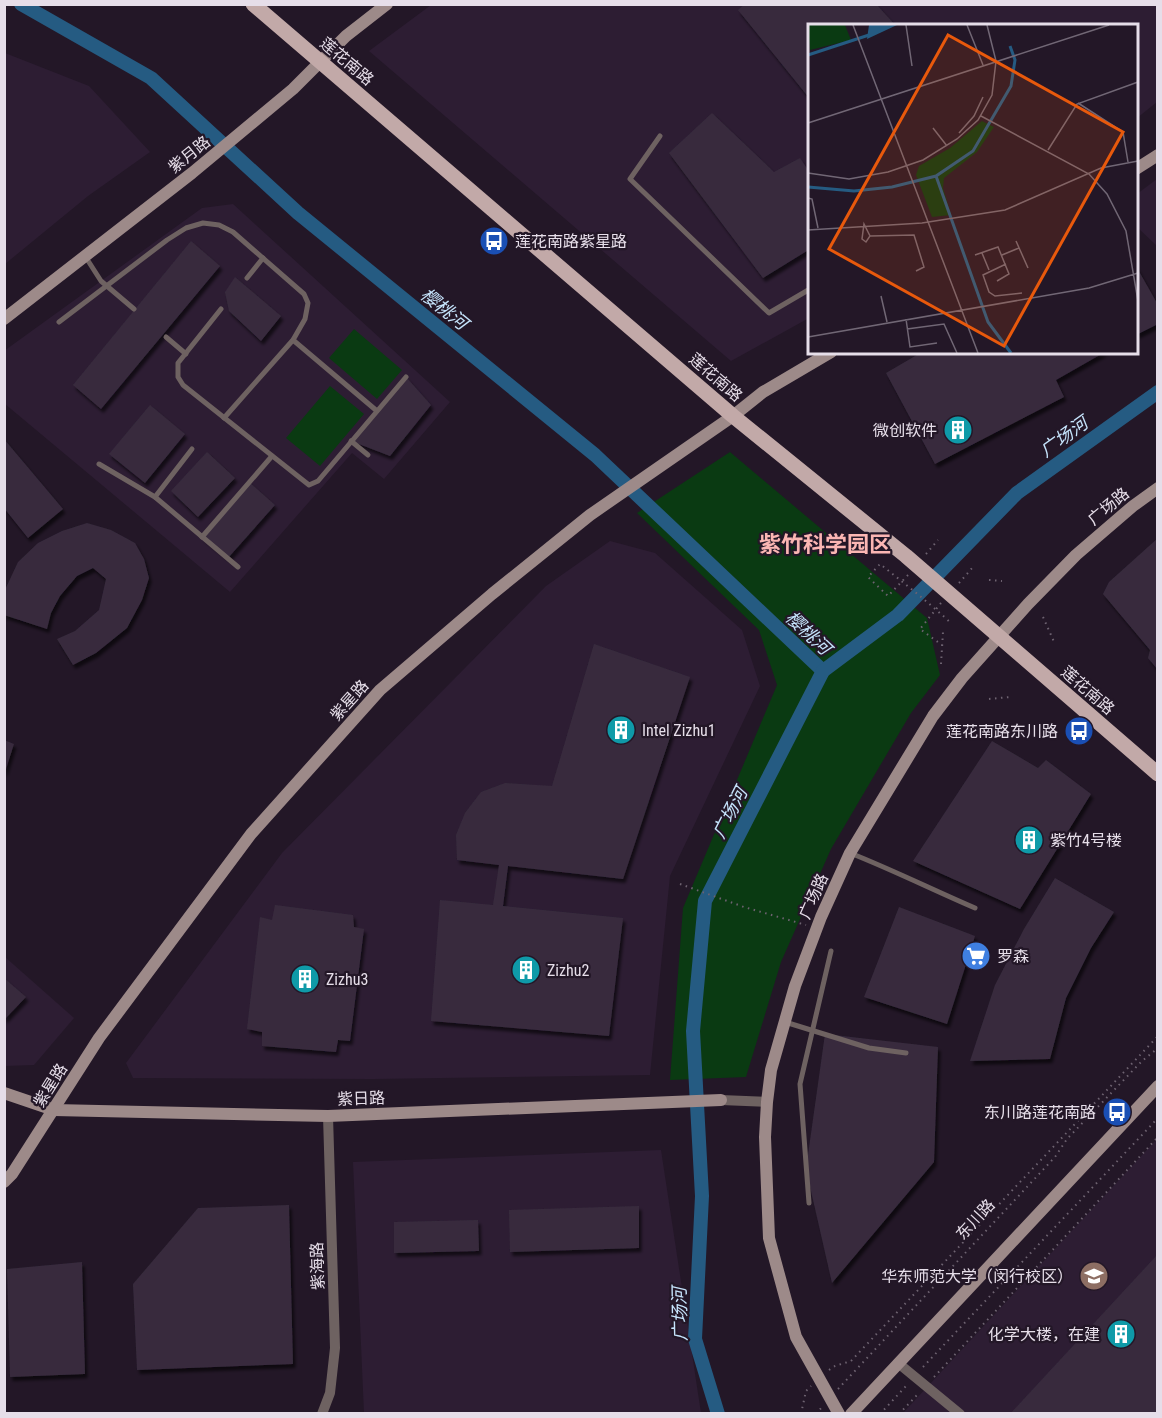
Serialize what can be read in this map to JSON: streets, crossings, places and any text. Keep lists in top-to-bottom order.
{
  "streets": {
    "main road": ["莲花南路"],
    "street": [
      "紫月路",
      "广场路",
      "紫星路",
      "紫日路",
      "紫海路"
    ],
    "path": ["东川路"]
  },
  "crossings": [
    ["莲花南路", "紫月路"],
    ["莲花南路", "广场路"],
    ["莲花南路", "紫星路"],
    ["广场路", "东川路"],
    ["紫星路", "紫日路"],
    ["紫日路", "紫海路"]
  ],
  "districts": ["紫竹科学园区"],
  "water": ["樱桃河", "广场河"],
  "places": {
    "bus stop": ["莲花南路紫星路", "莲花南路东川路", "东川路莲花南路"],
    "building": [
      "微创软件",
      "Intel Zizhu1",
      "紫竹4号楼",
      "Zizhu2",
      "Zizhu3",
      "化学大楼，在建"
    ],
    "supermarket": ["罗森"],
    "school or university": ["华东师范大学（闵行校区）"]
  }
}
